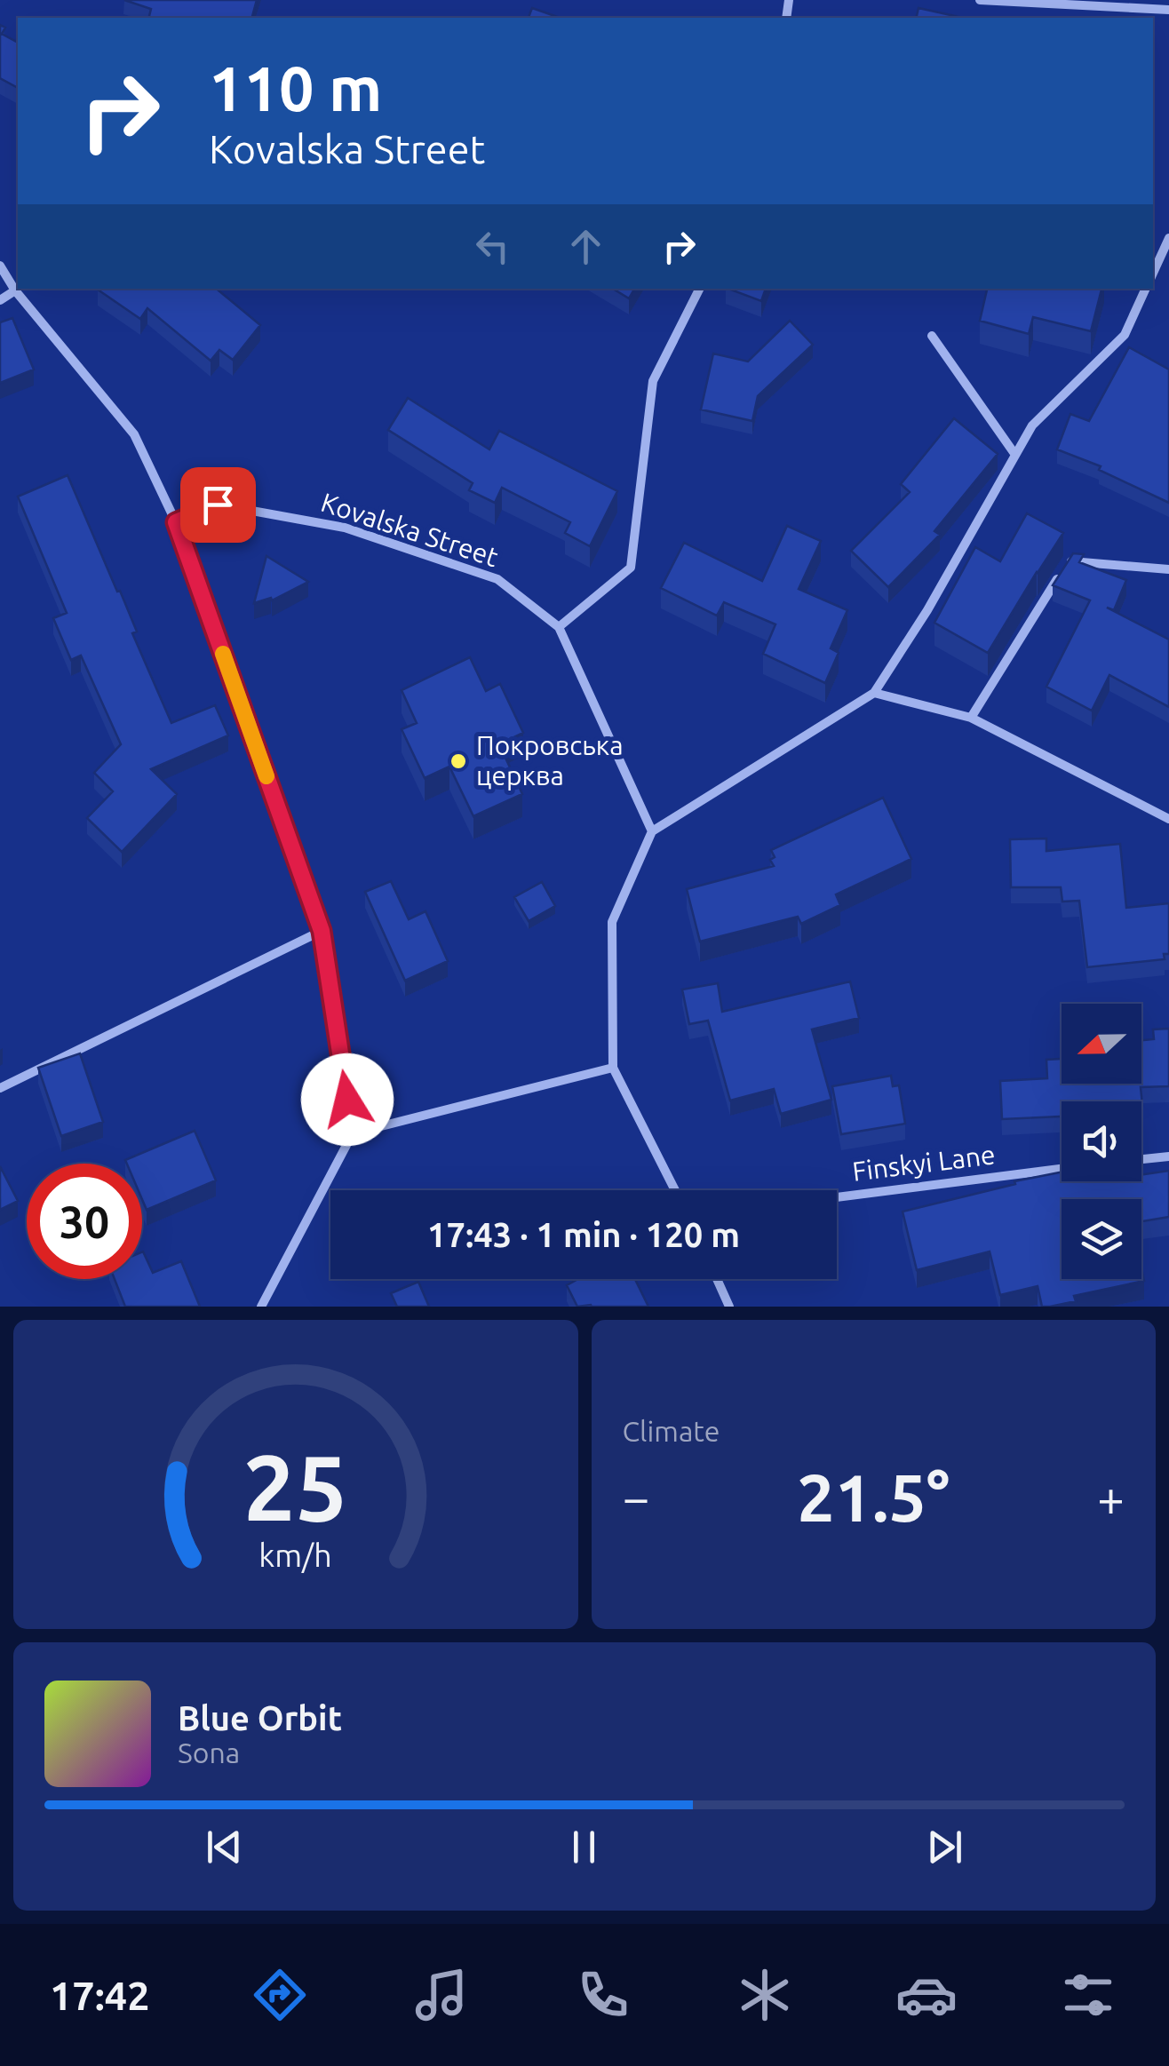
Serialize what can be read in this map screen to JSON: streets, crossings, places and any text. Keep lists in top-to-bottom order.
{
  "streets": {
    "street": ["Kovalska Street", "Finskyi Lane"]
  },
  "places": ["Покровська церква"],
  "north": "left",
  "page": {
    "turn": ["110 m", "Kovalska Street"],
    "limit": "30",
    "trip": "17:43 · 1 min · 120 m",
    "tile": "Climate",
    "heat": ["−", "21.5°", "+"],
    "song": ["Blue Orbit", "Sona"],
    "tabs": "17:42",
    "gauge": ["25", "km/h"]
  }
}
